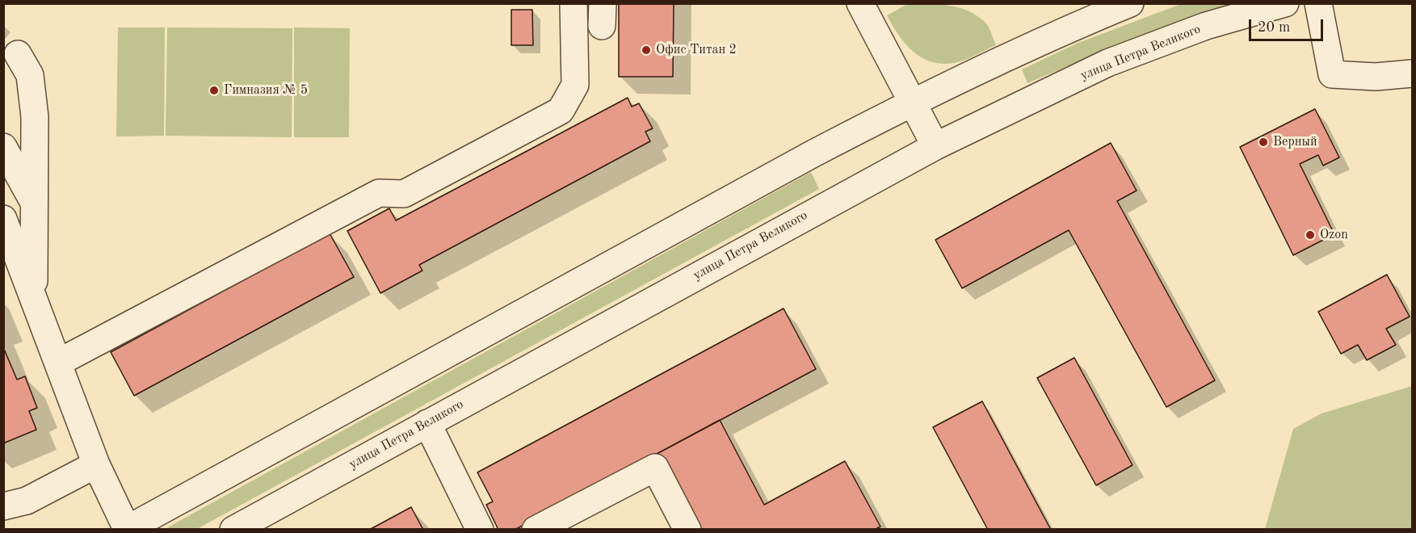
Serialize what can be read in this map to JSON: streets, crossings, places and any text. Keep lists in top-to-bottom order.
{
  "streets": {
    "street": ["улица Петра Великого"]
  },
  "places": [
    "Офис Титан 2",
    "Гимназия № 5",
    "Верный",
    "Ozon"
  ],
  "scale_bar": "20 m"
}
